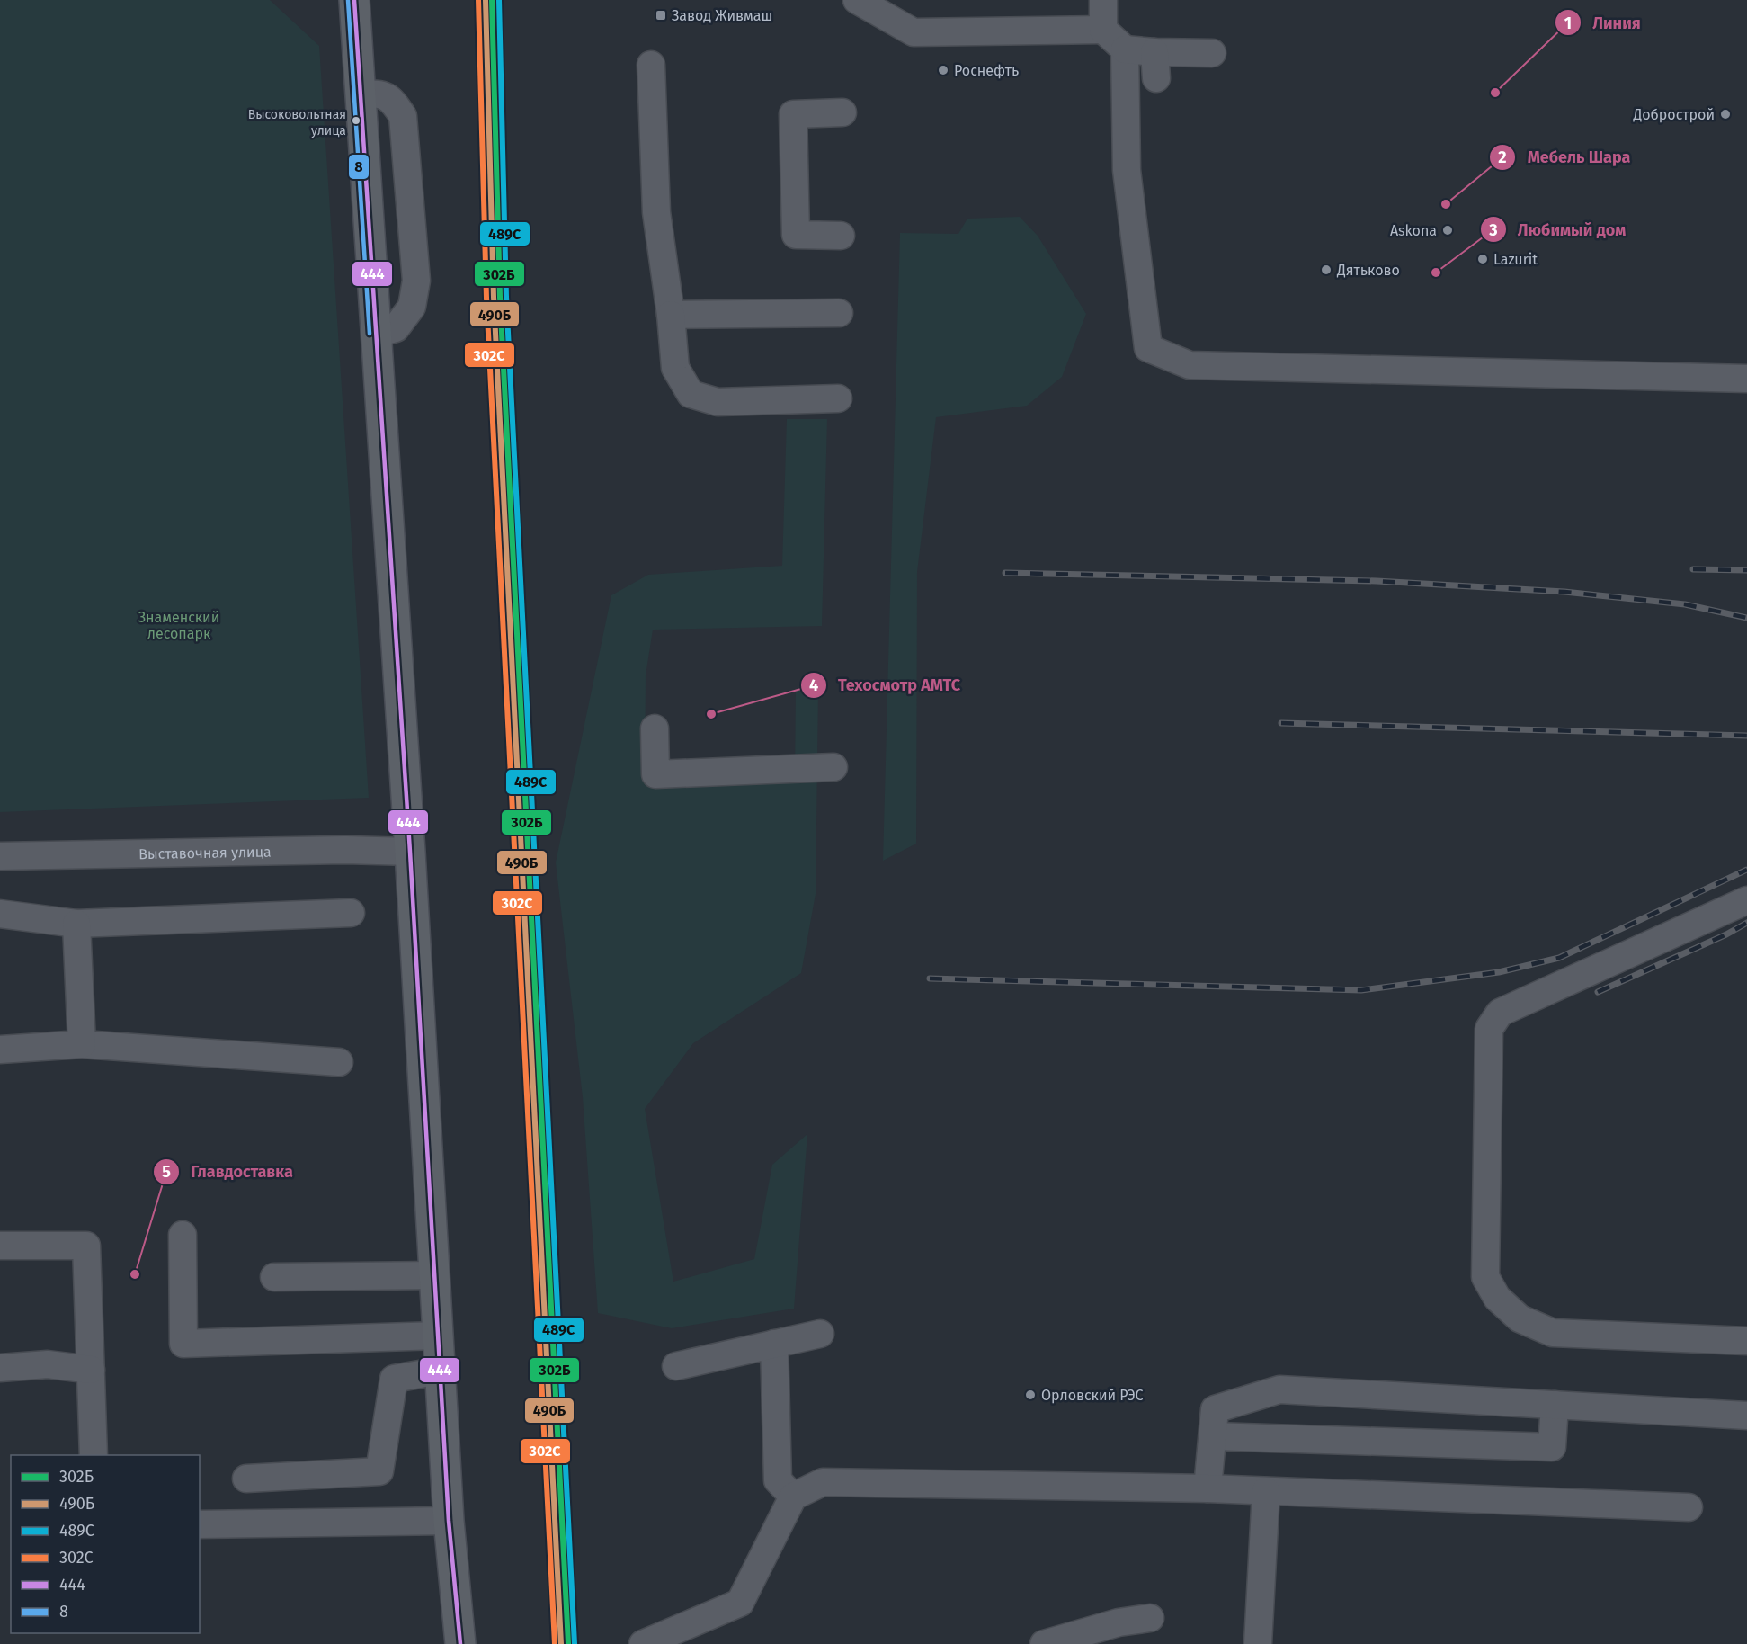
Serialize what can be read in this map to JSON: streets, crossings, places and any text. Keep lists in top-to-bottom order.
{
  "streets": {
    "street": ["Выставочная улица"]
  },
  "parks": ["Знаменский лесопарк"],
  "places": {
    "transit": ["Завод Живмаш"],
    "other": [
      "Роснефть",
      "Линия",
      "Добрострой",
      "Высоковольтная улица",
      "Мебель Шара",
      "Askona",
      "Lazurit",
      "Дятьково",
      "Любимый дом",
      "Техосмотр АМТС",
      "Главдоставка",
      "Орловский РЭС"
    ]
  },
  "lines": [
    "transit line 302Б",
    "transit line 490Б",
    "transit line 489С",
    "transit line 302С",
    "transit line 444",
    "transit line 8"
  ],
  "legend": [
    "302Б",
    "490Б",
    "489С",
    "302С",
    "444",
    "8"
  ]
}
